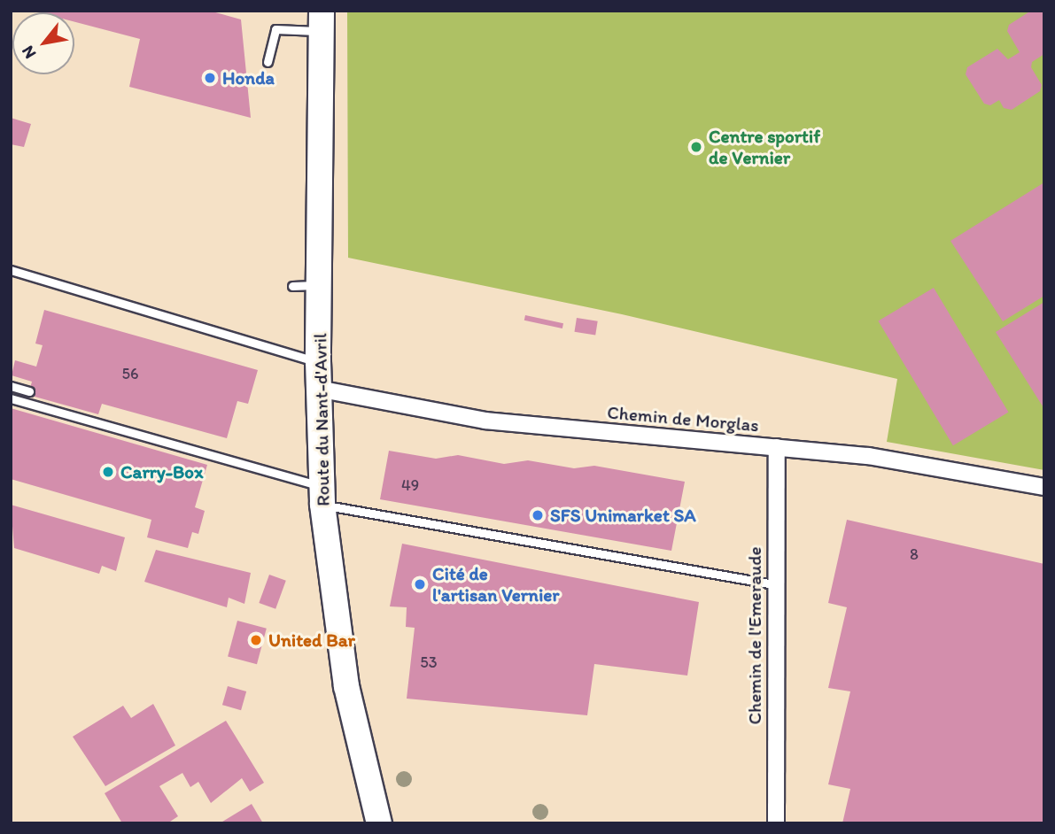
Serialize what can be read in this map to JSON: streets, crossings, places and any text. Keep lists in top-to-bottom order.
{
  "streets": {
    "main road": ["Route du Nant-d'Avril"],
    "street": ["Chemin de Morglas", "Chemin de l'Emeraude"]
  },
  "crossings": [
    ["Chemin de Morglas", "Route du Nant-d'Avril"],
    ["Chemin de Morglas", "Chemin de l'Emeraude"]
  ],
  "places": [
    "Honda",
    "Centre sportif de Vernier",
    "Carry-Box",
    "SFS Unimarket SA",
    "Cité de l'artisan Vernier",
    "United Bar"
  ],
  "house_numbers": [
    "56",
    "49",
    "8",
    "53"
  ],
  "north": "bottom left"
}
